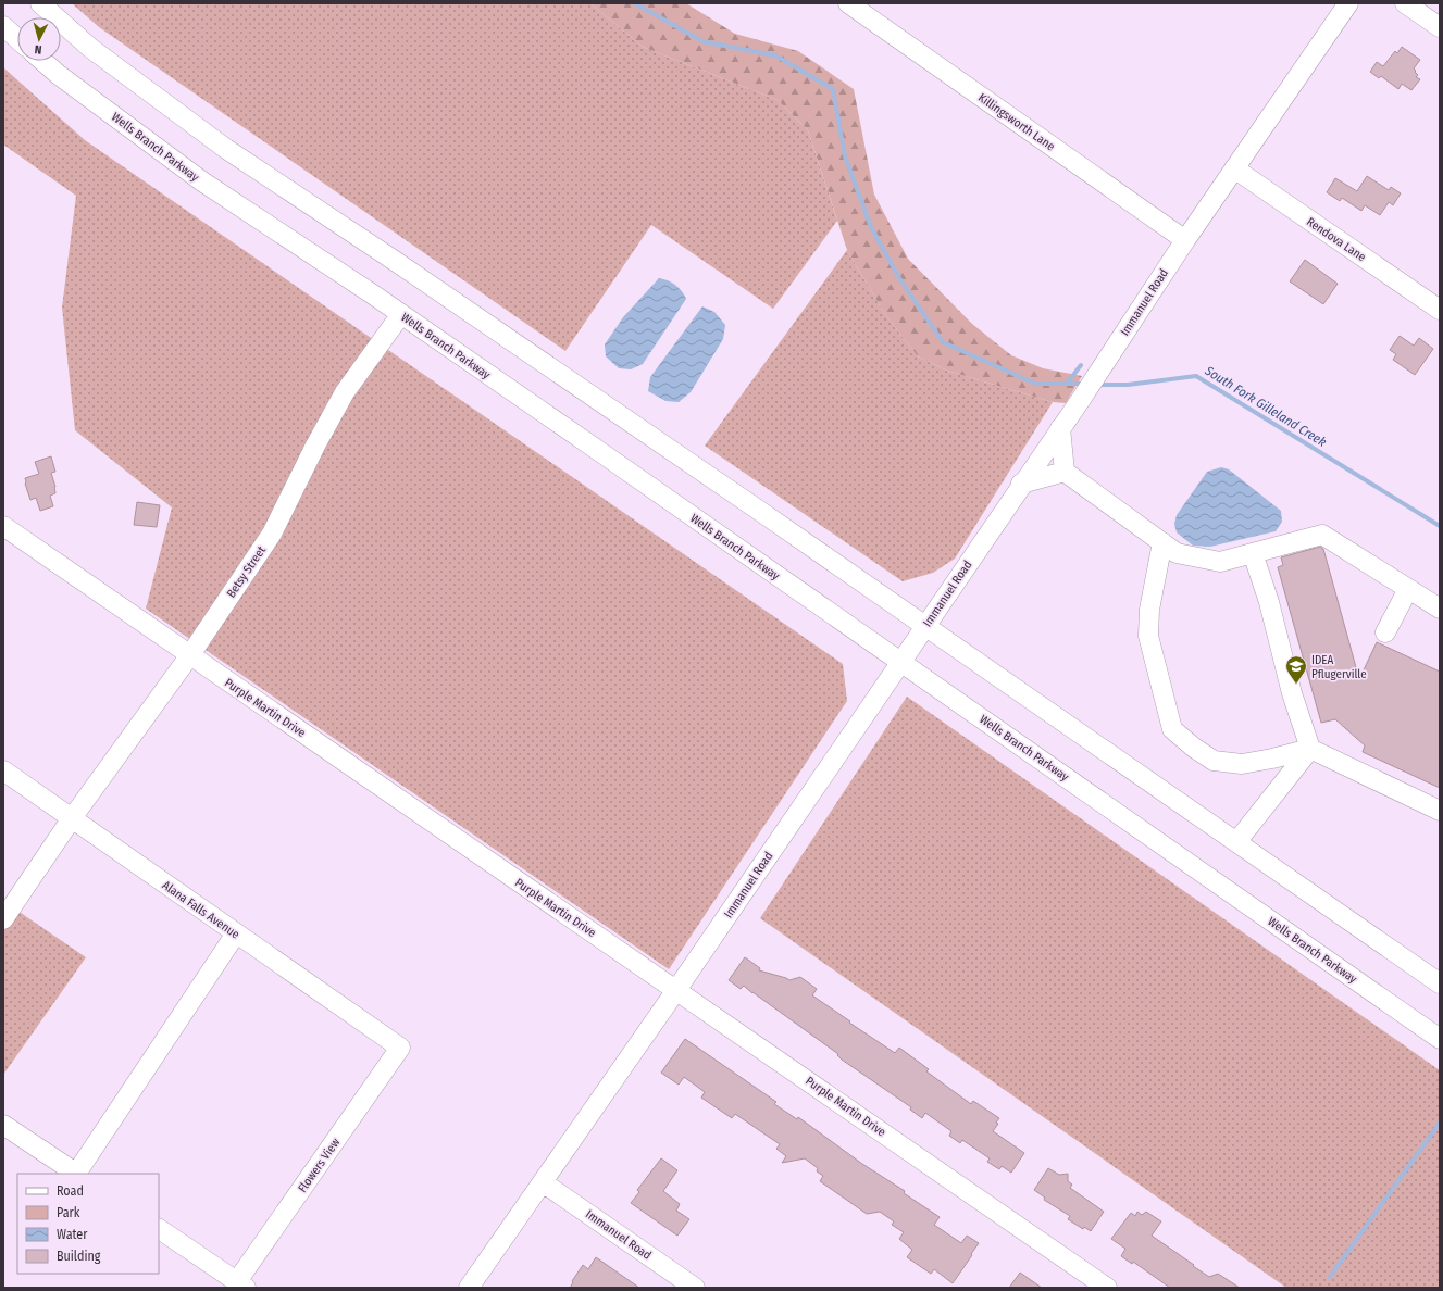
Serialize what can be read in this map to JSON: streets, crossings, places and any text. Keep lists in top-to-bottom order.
{
  "streets": {
    "street": [
      "Killingsworth Lane",
      "Wells Branch Parkway",
      "Rendova Lane",
      "Immanuel Road",
      "Betsy Street",
      "Purple Martin Drive",
      "Alana Falls Avenue",
      "Flowers View"
    ]
  },
  "crossings": [
    ["Killingsworth Lane", "Immanuel Road"],
    ["Wells Branch Parkway", "Immanuel Road"],
    ["Wells Branch Parkway", "Betsy Street"],
    ["Rendova Lane", "Immanuel Road"],
    ["Immanuel Road", "Purple Martin Drive"],
    ["Betsy Street", "Purple Martin Drive"],
    ["Betsy Street", "Alana Falls Avenue"],
    ["Alana Falls Avenue", "Flowers View"]
  ],
  "water": ["South Fork Gilleland Creek"],
  "places": {
    "school or university": ["IDEA Pflugerville"]
  },
  "legend": [
    "Road",
    "Park",
    "Water",
    "Building"
  ],
  "north": "bottom"
}
